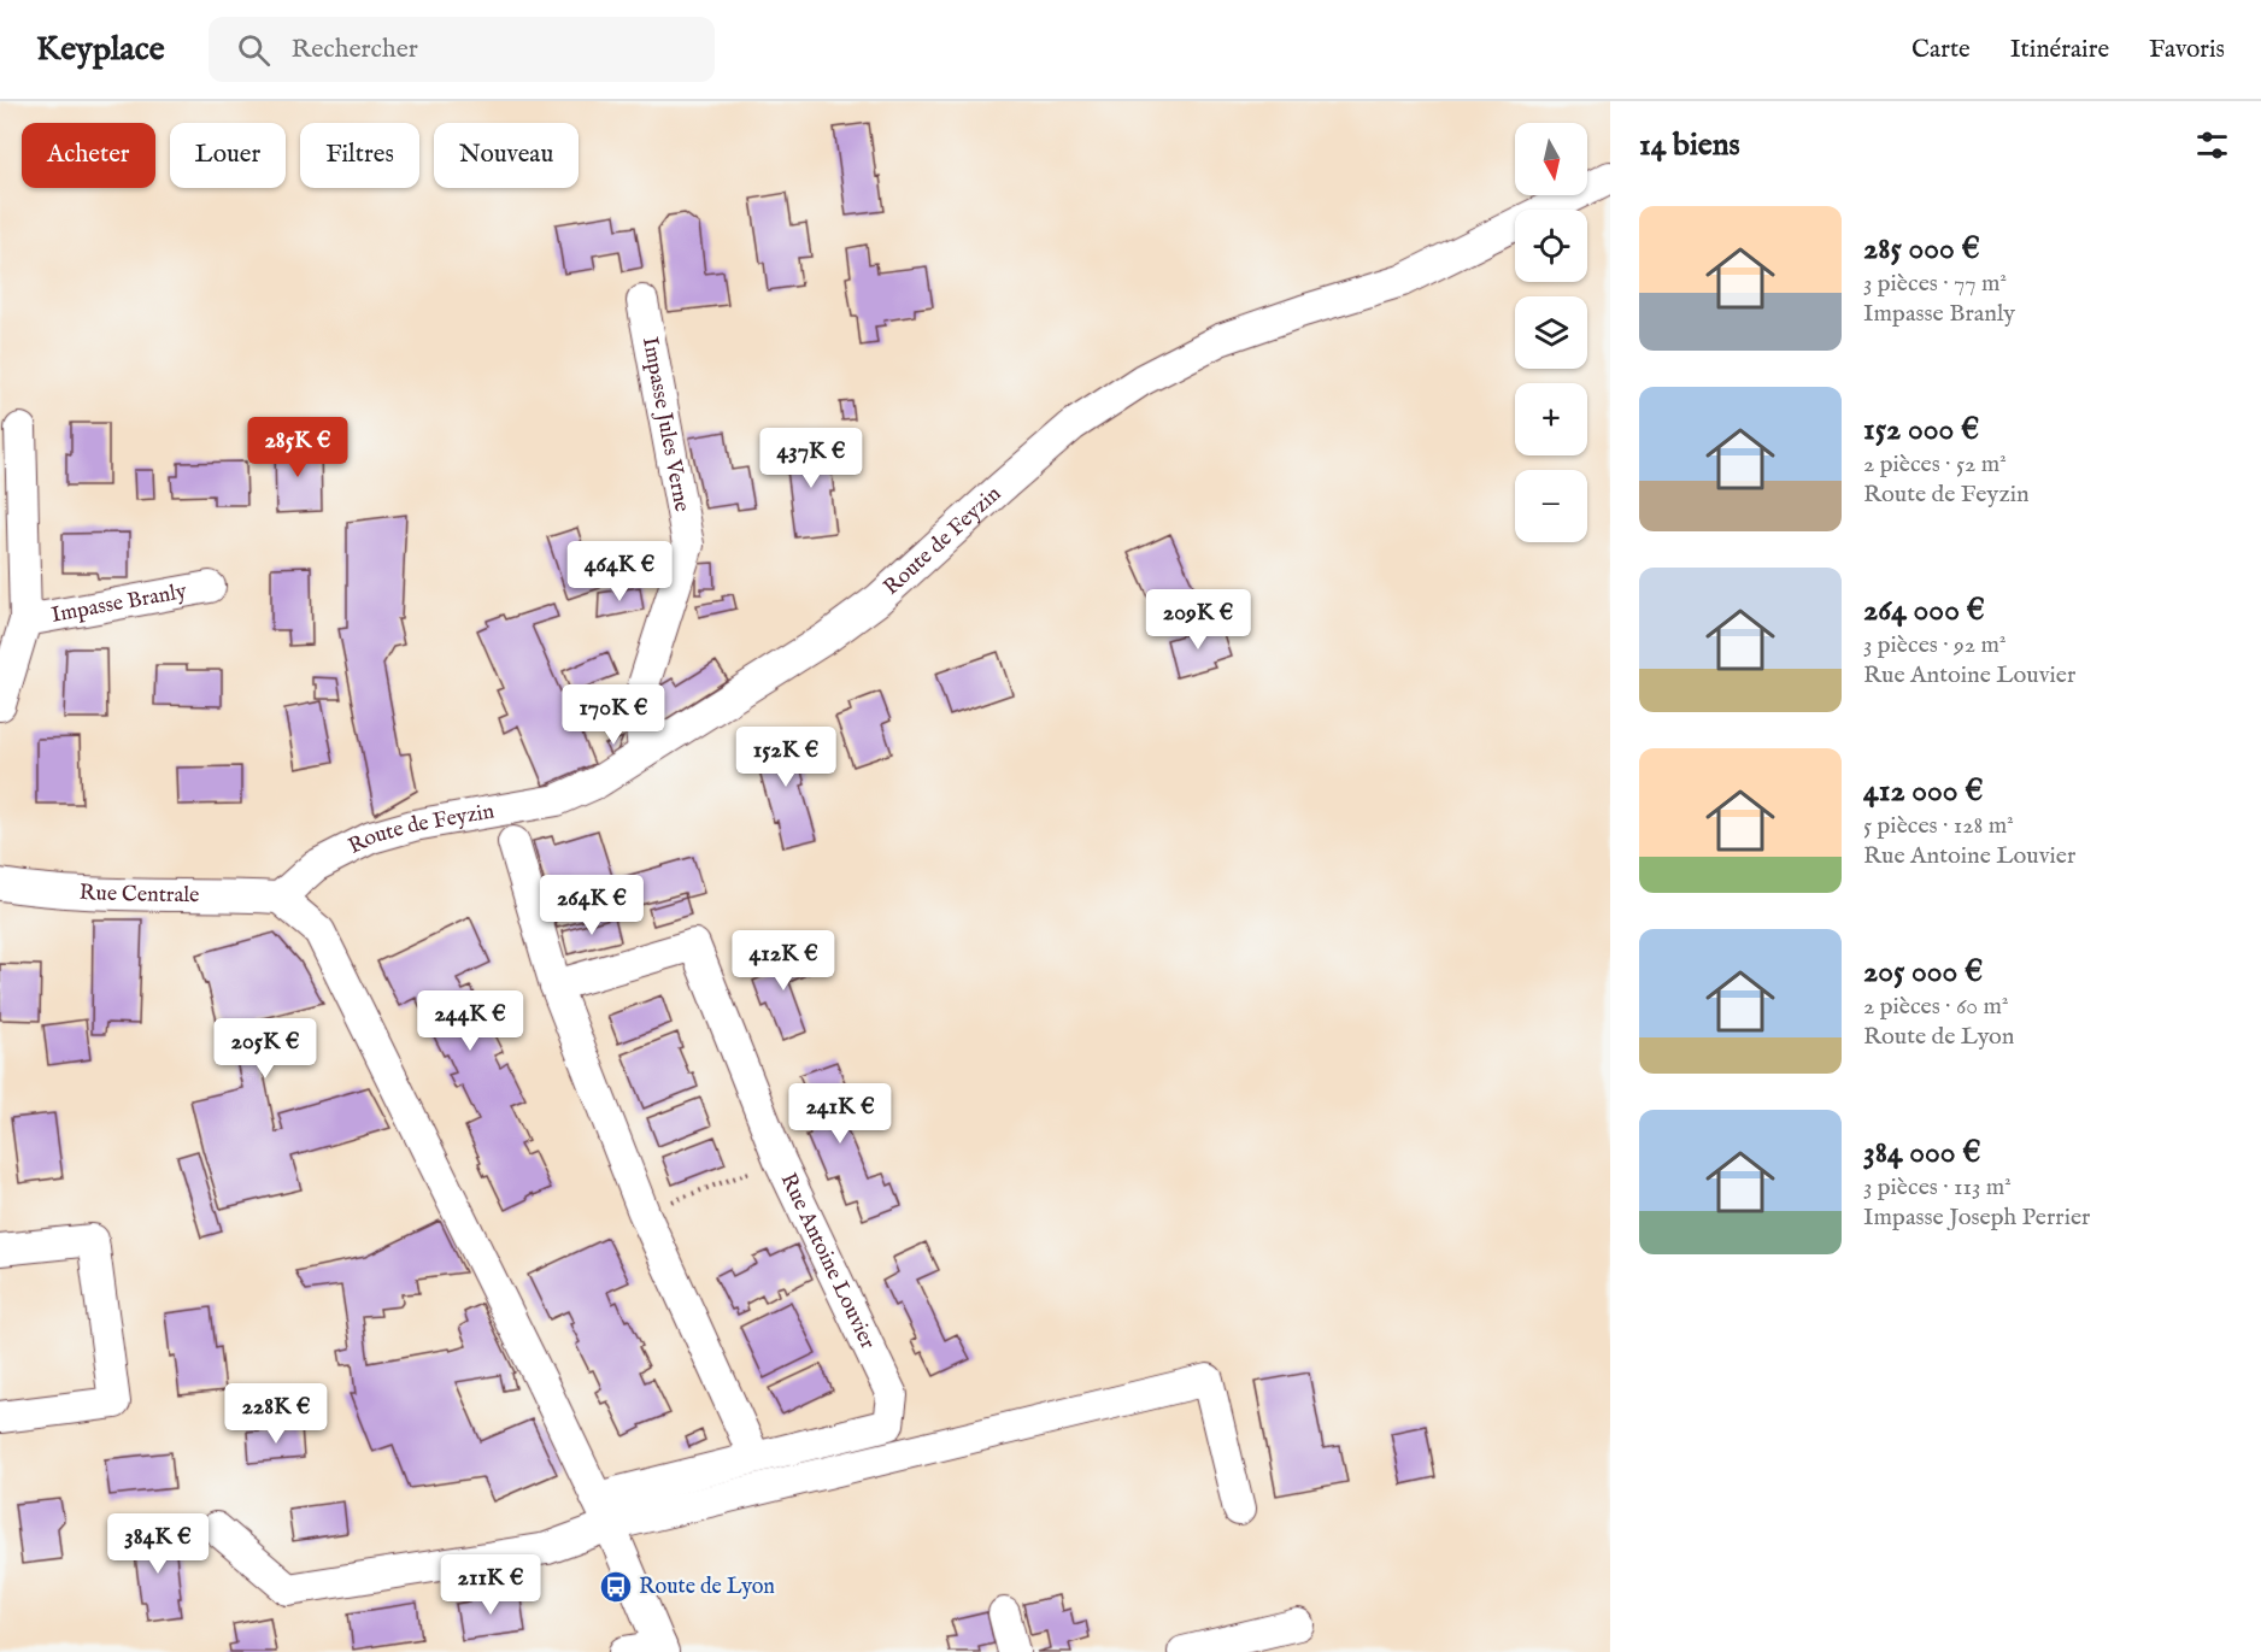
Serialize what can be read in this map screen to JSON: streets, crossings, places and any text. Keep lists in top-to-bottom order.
{
  "streets": {
    "street": [
      "Impasse Jules Verne",
      "Route de Feyzin",
      "Impasse Branly",
      "Rue Centrale",
      "Rue Antoine Louvier"
    ]
  },
  "crossings": [
    ["Impasse Jules Verne", "Route de Feyzin"],
    ["Route de Feyzin", "Rue Centrale"]
  ],
  "places": {
    "bus stop": ["Route de Lyon"]
  },
  "north": "bottom",
  "page": {
    "header": "Keyplace",
    "search": "Rechercher",
    "nav": ["Carte", "Itinéraire", "Favoris"],
    "heading": "14 biens",
    "map_buttons": ["+", "−"],
    "chip": [
      "Acheter",
      "Louer",
      "Filtres",
      "Nouveau"
    ],
    "list": [
      {
        "name": "285 000 €",
        "note": "3 pièces · 77 m² · Impasse Branly"
      },
      {
        "name": "152 000 €",
        "note": "2 pièces · 52 m² · Route de Feyzin"
      },
      {
        "name": "264 000 €",
        "note": "3 pièces · 92 m² · Rue Antoine Louvier"
      },
      {
        "name": "412 000 €",
        "note": "5 pièces · 128 m² · Rue Antoine Louvier"
      },
      {
        "name": "205 000 €",
        "note": "2 pièces · 60 m² · Route de Lyon"
      },
      {
        "name": "384 000 €",
        "note": "3 pièces · 113 m² · Impasse Joseph Perrier"
      }
    ],
    "price": [
      "285K €",
      "437K €",
      "464K €",
      "209K €",
      "170K €",
      "152K €",
      "264K €",
      "412K €",
      "244K €",
      "205K €",
      "241K €",
      "228K €",
      "384K €",
      "211K €"
    ]
  }
}
